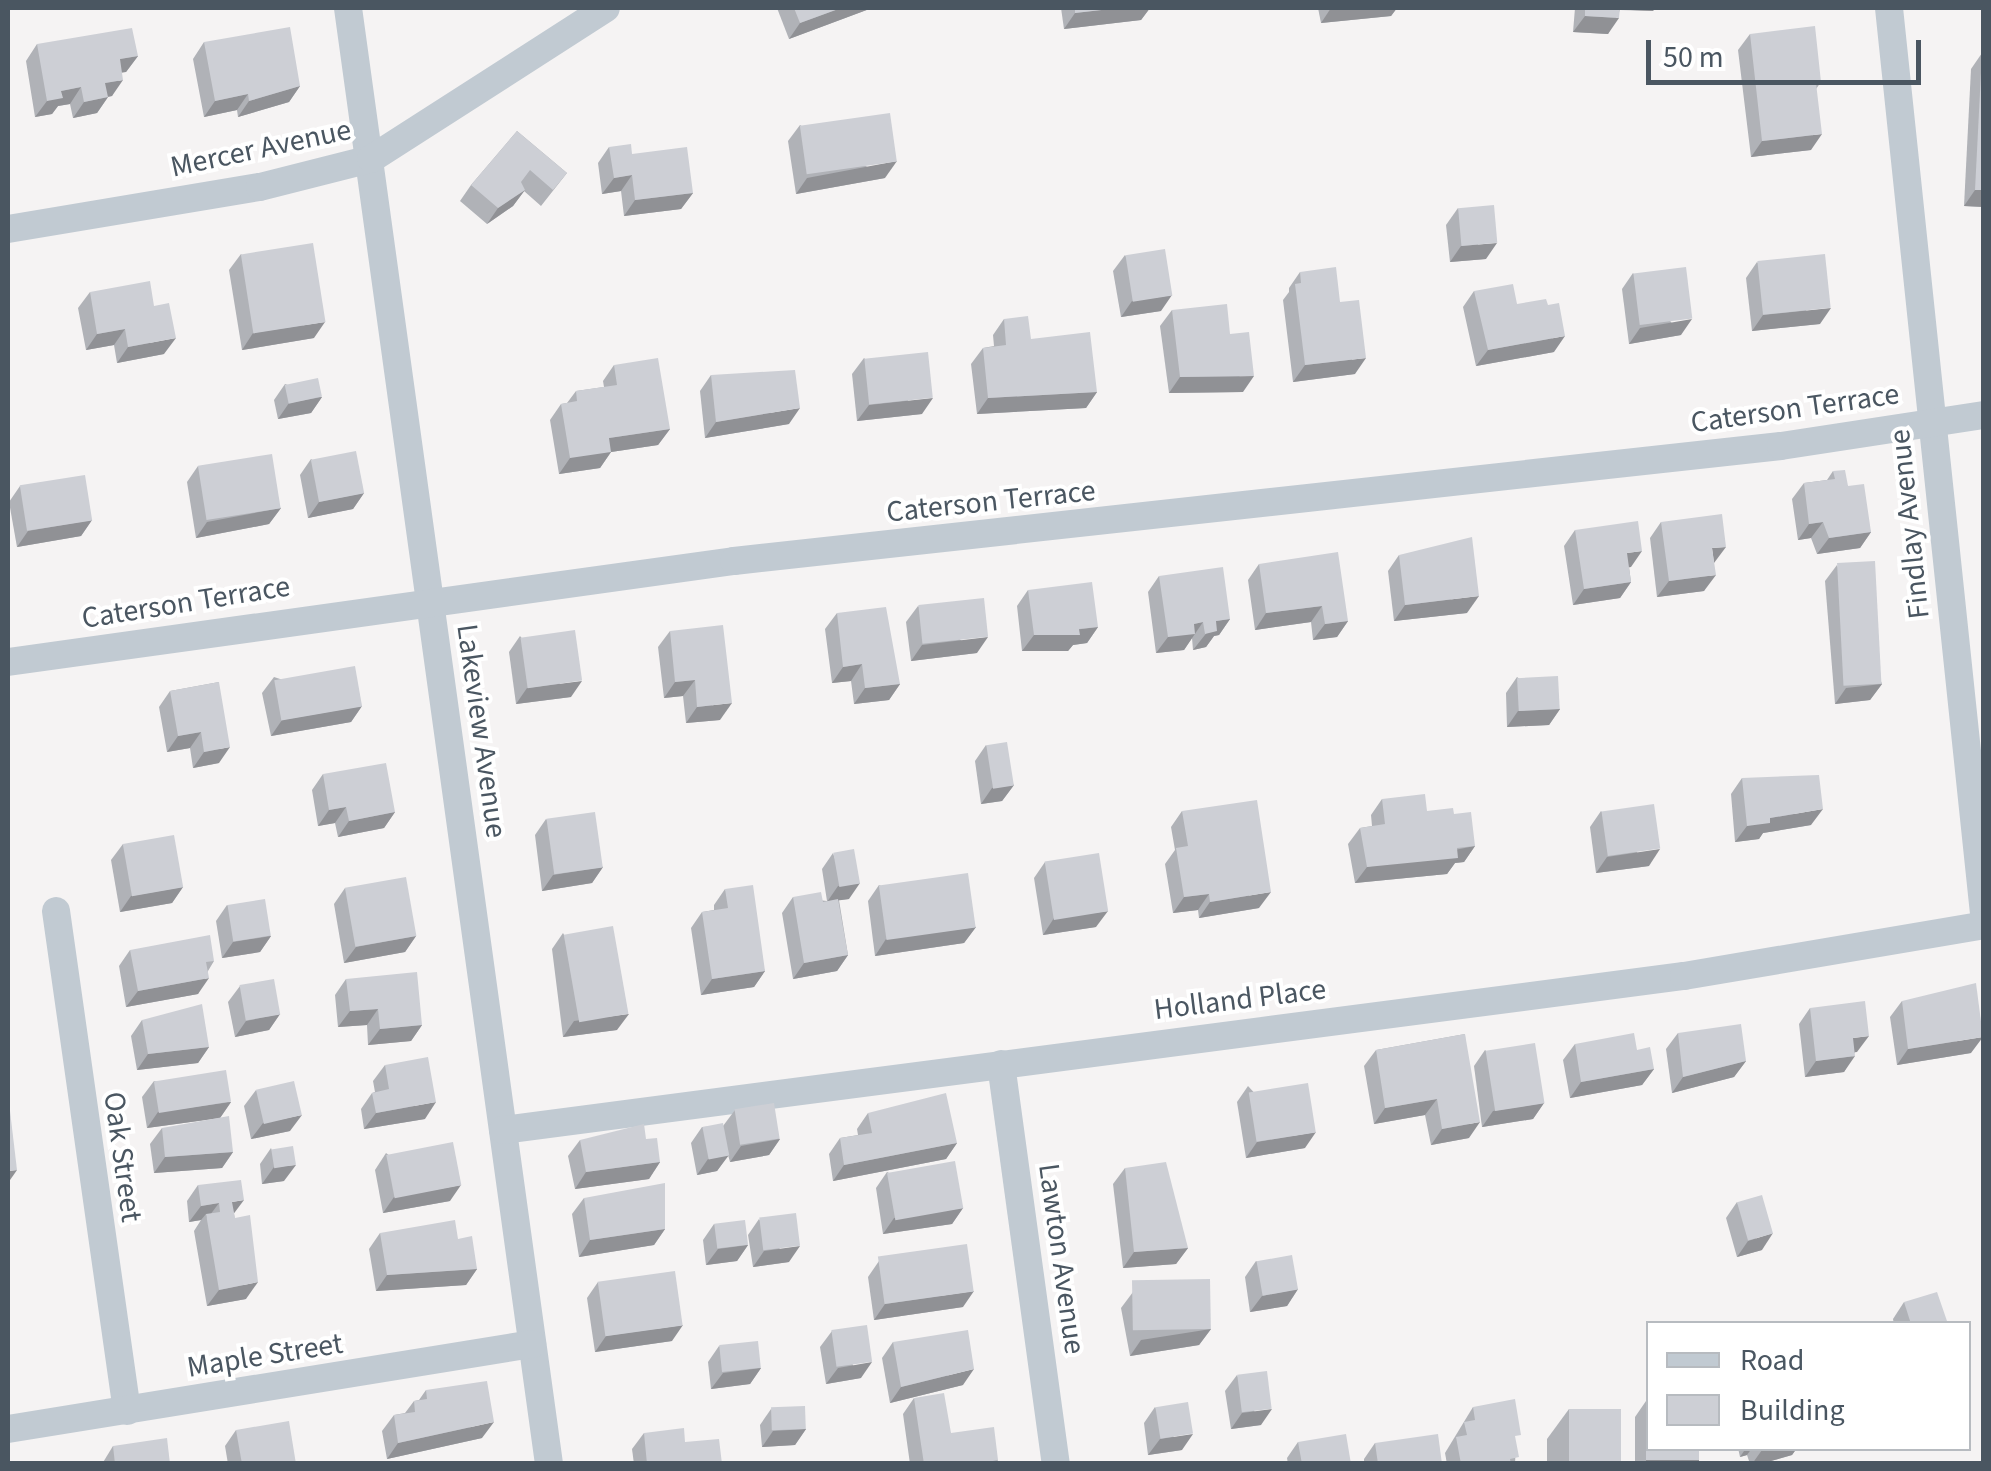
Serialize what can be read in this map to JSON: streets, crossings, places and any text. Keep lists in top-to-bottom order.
{
  "streets": {
    "street": [
      "Mercer Avenue",
      "Caterson Terrace",
      "Findlay Avenue",
      "Lakeview Avenue",
      "Holland Place",
      "Oak Street",
      "Lawton Avenue",
      "Maple Street"
    ]
  },
  "crossings": [
    ["Mercer Avenue", "Lakeview Avenue"],
    ["Caterson Terrace", "Findlay Avenue"],
    ["Caterson Terrace", "Lakeview Avenue"],
    ["Lakeview Avenue", "Holland Place"],
    ["Lakeview Avenue", "Maple Street"],
    ["Holland Place", "Lawton Avenue"],
    ["Oak Street", "Maple Street"]
  ],
  "legend": ["Road", "Building"],
  "scale_bar": "50 m"
}
